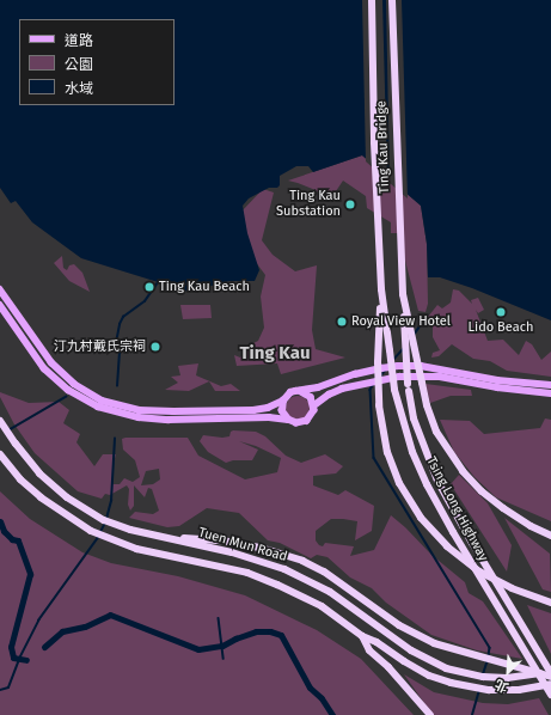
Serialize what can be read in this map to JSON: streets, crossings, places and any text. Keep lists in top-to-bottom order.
{
  "streets": {
    "highway": ["Ting Kau Bridge", "Tsing Long Highway", "Tuen Mun Road"]
  },
  "crossings": [
    ["Ting Kau Bridge", "Tsing Long Highway"],
    ["Tsing Long Highway", "Tuen Mun Road"]
  ],
  "districts": ["Ting Kau"],
  "places": [
    "Ting Kau Substation",
    "Ting Kau Beach",
    "Lido Beach",
    "Royal View Hotel",
    "汀九村戴氏宗祠"
  ],
  "legend": ["道路", "公園", "水域"],
  "north": "bottom left"
}
